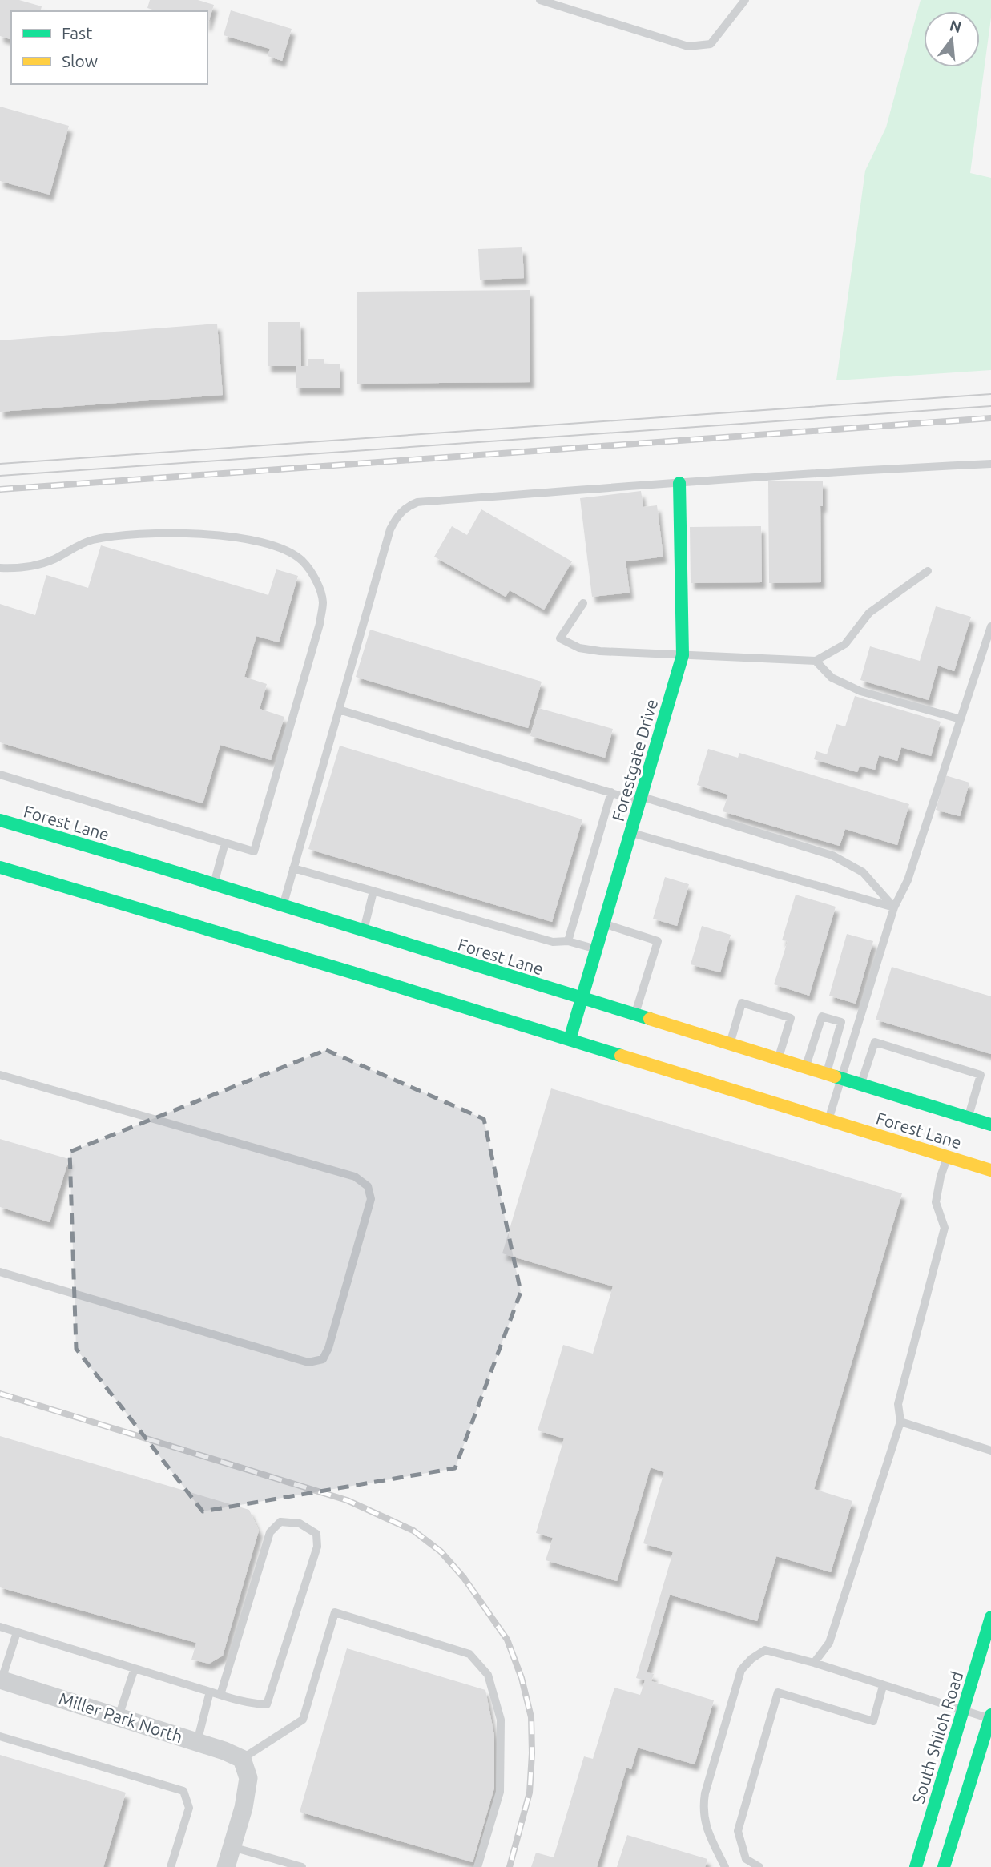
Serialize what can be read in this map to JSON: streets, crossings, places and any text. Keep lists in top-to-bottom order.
{
  "streets": {
    "main road": ["Forestgate Drive", "Forest Lane", "South Shiloh Road"],
    "street": ["Miller Park North"]
  },
  "crossings": [
    ["Forestgate Drive", "Forest Lane"]
  ],
  "legend": ["Fast", "Slow"],
  "north": "top"
}
